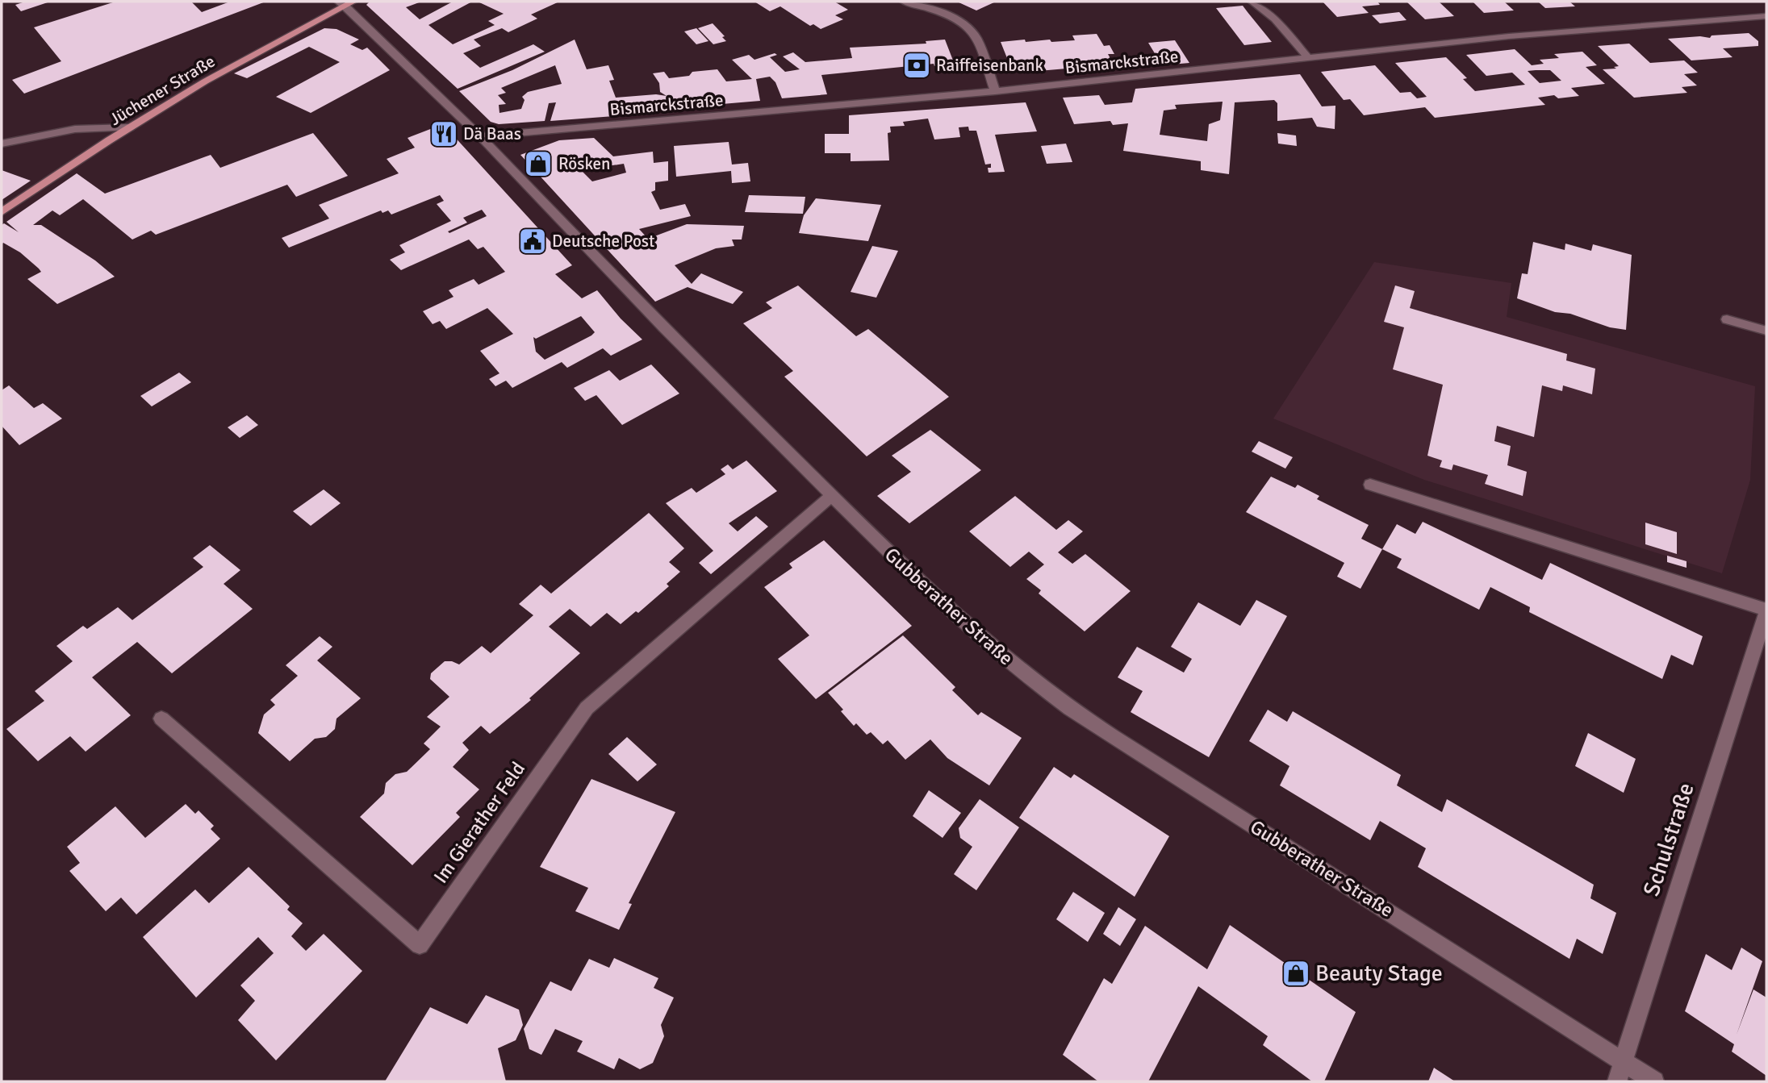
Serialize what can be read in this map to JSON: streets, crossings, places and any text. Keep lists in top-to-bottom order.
{
  "streets": {
    "main road": ["Jüchener Straße"],
    "street": [
      "Bismarckstraße",
      "Gubberather Straße",
      "Im Gierather Feld",
      "Schulstraße"
    ]
  },
  "crossings": [
    ["Bismarckstraße", "Gubberather Straße"],
    ["Jüchener Straße", "Gubberather Straße"],
    ["Gubberather Straße", "Im Gierather Feld"],
    ["Gubberather Straße", "Schulstraße"]
  ],
  "places": {
    "bank": ["Raiffeisenbank"],
    "restaurant": ["Dä Baas"],
    "shop": ["Rösken", "Beauty Stage"],
    "public building": ["Deutsche Post"]
  }
}
